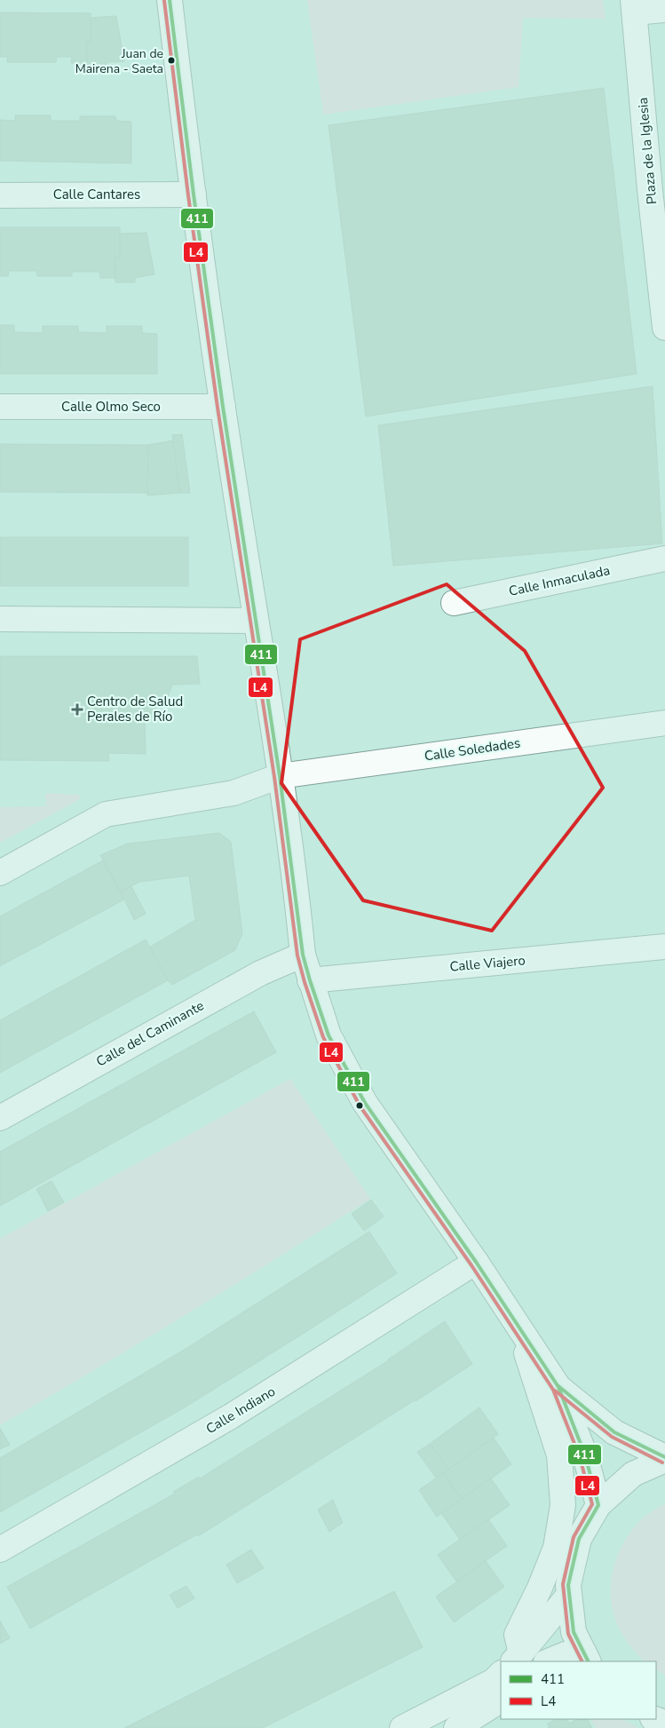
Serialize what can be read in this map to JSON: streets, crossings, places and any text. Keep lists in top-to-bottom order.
{
  "streets": {
    "street": [
      "Plaza de la Iglesia",
      "Calle Cantares",
      "Calle Olmo Seco",
      "Calle Inmaculada",
      "Calle Soledades",
      "Calle Viajero",
      "Calle del Caminante",
      "Calle Indiano"
    ]
  },
  "places": {
    "other": ["Juan de Mairena - Saeta"],
    "health": ["Centro de Salud Perales de Río"]
  },
  "lines": ["transit line 411", "transit line L4"],
  "legend": ["411", "L4"]
}
